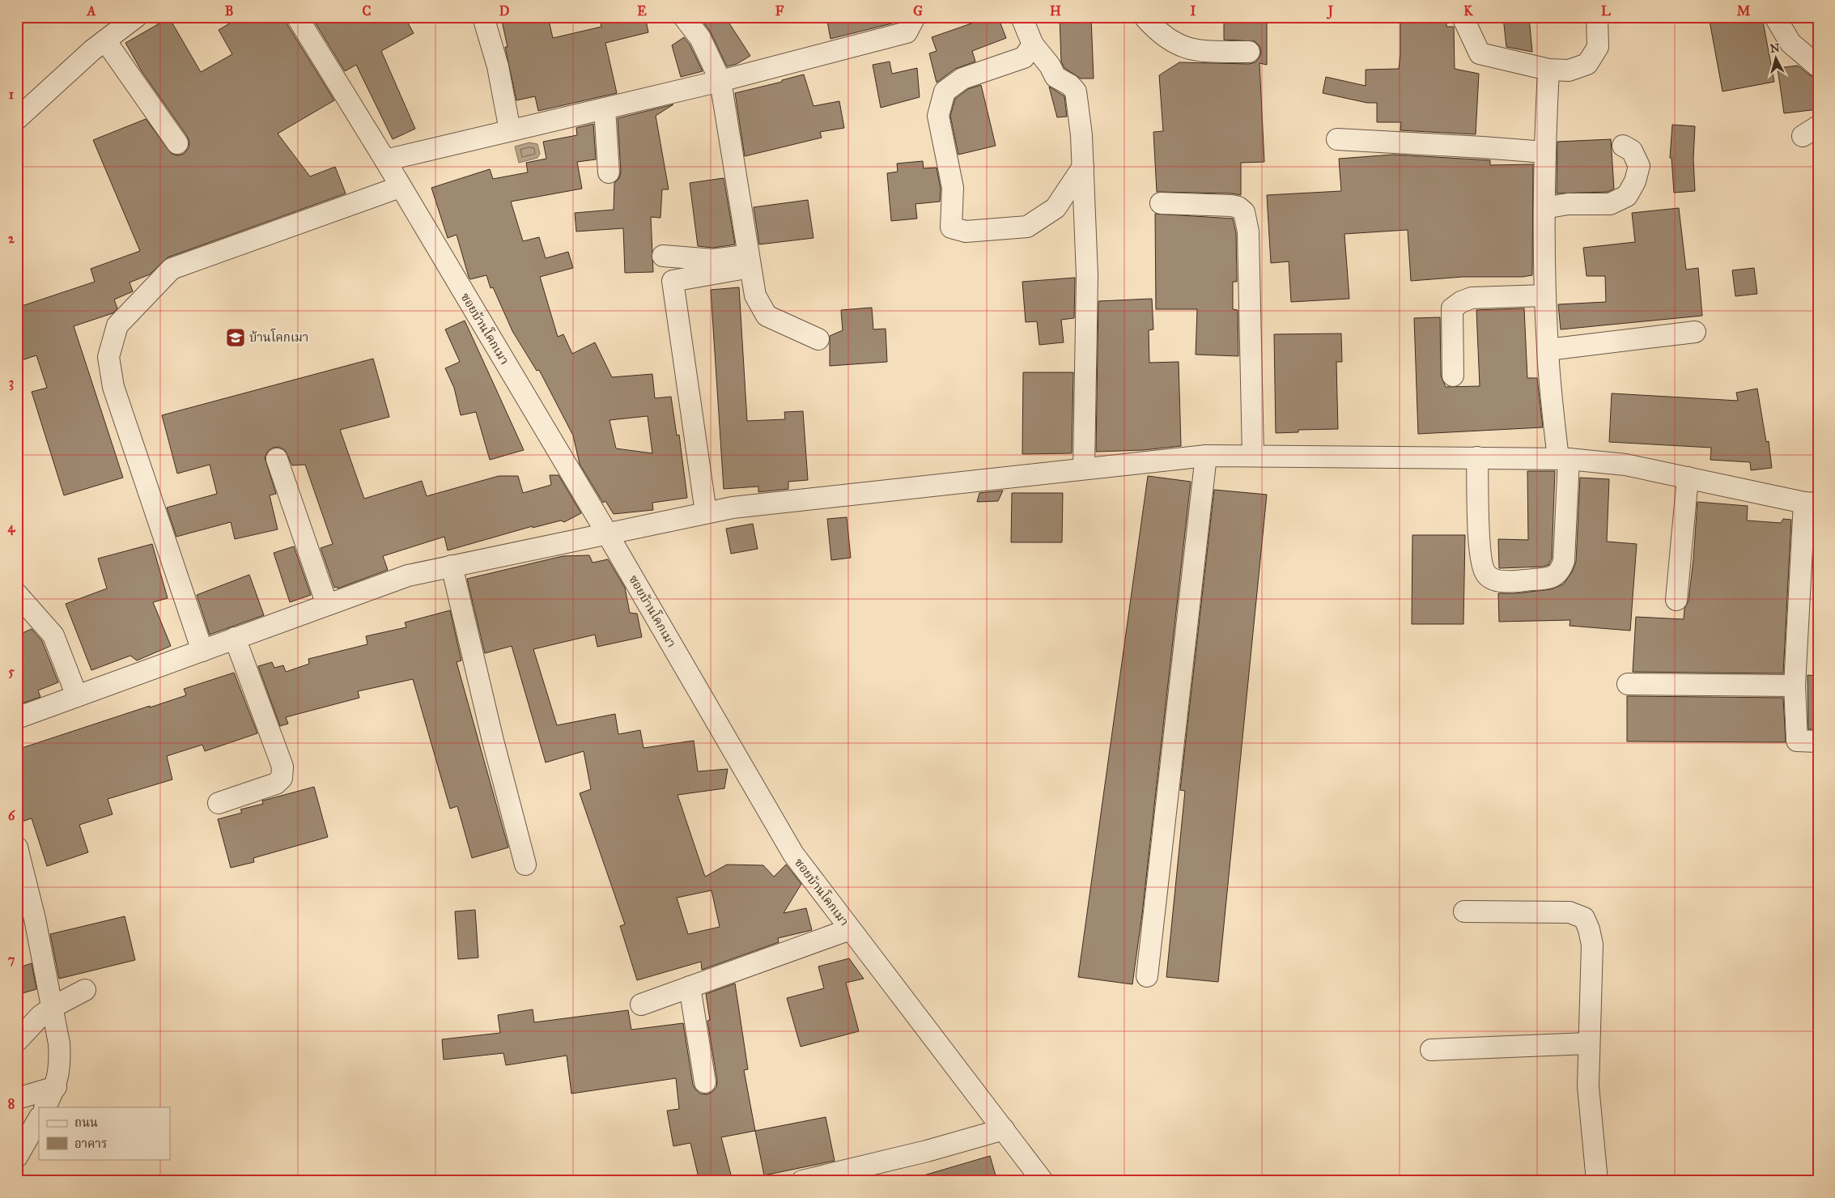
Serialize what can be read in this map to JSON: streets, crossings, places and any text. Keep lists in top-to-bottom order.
{
  "streets": {
    "street": ["ซอยบ้านโคกเมา"]
  },
  "places": {
    "school or university": ["บ้านโคกเมา"]
  },
  "legend": ["ถนน", "อาคาร"],
  "north": "top",
  "grid": {
    "columns": [
      "A",
      "B",
      "C",
      "D",
      "E",
      "F",
      "G",
      "H",
      "I",
      "J",
      "K",
      "L",
      "M"
    ],
    "rows": [
      "1",
      "2",
      "3",
      "4",
      "5",
      "6",
      "7",
      "8"
    ]
  }
}
